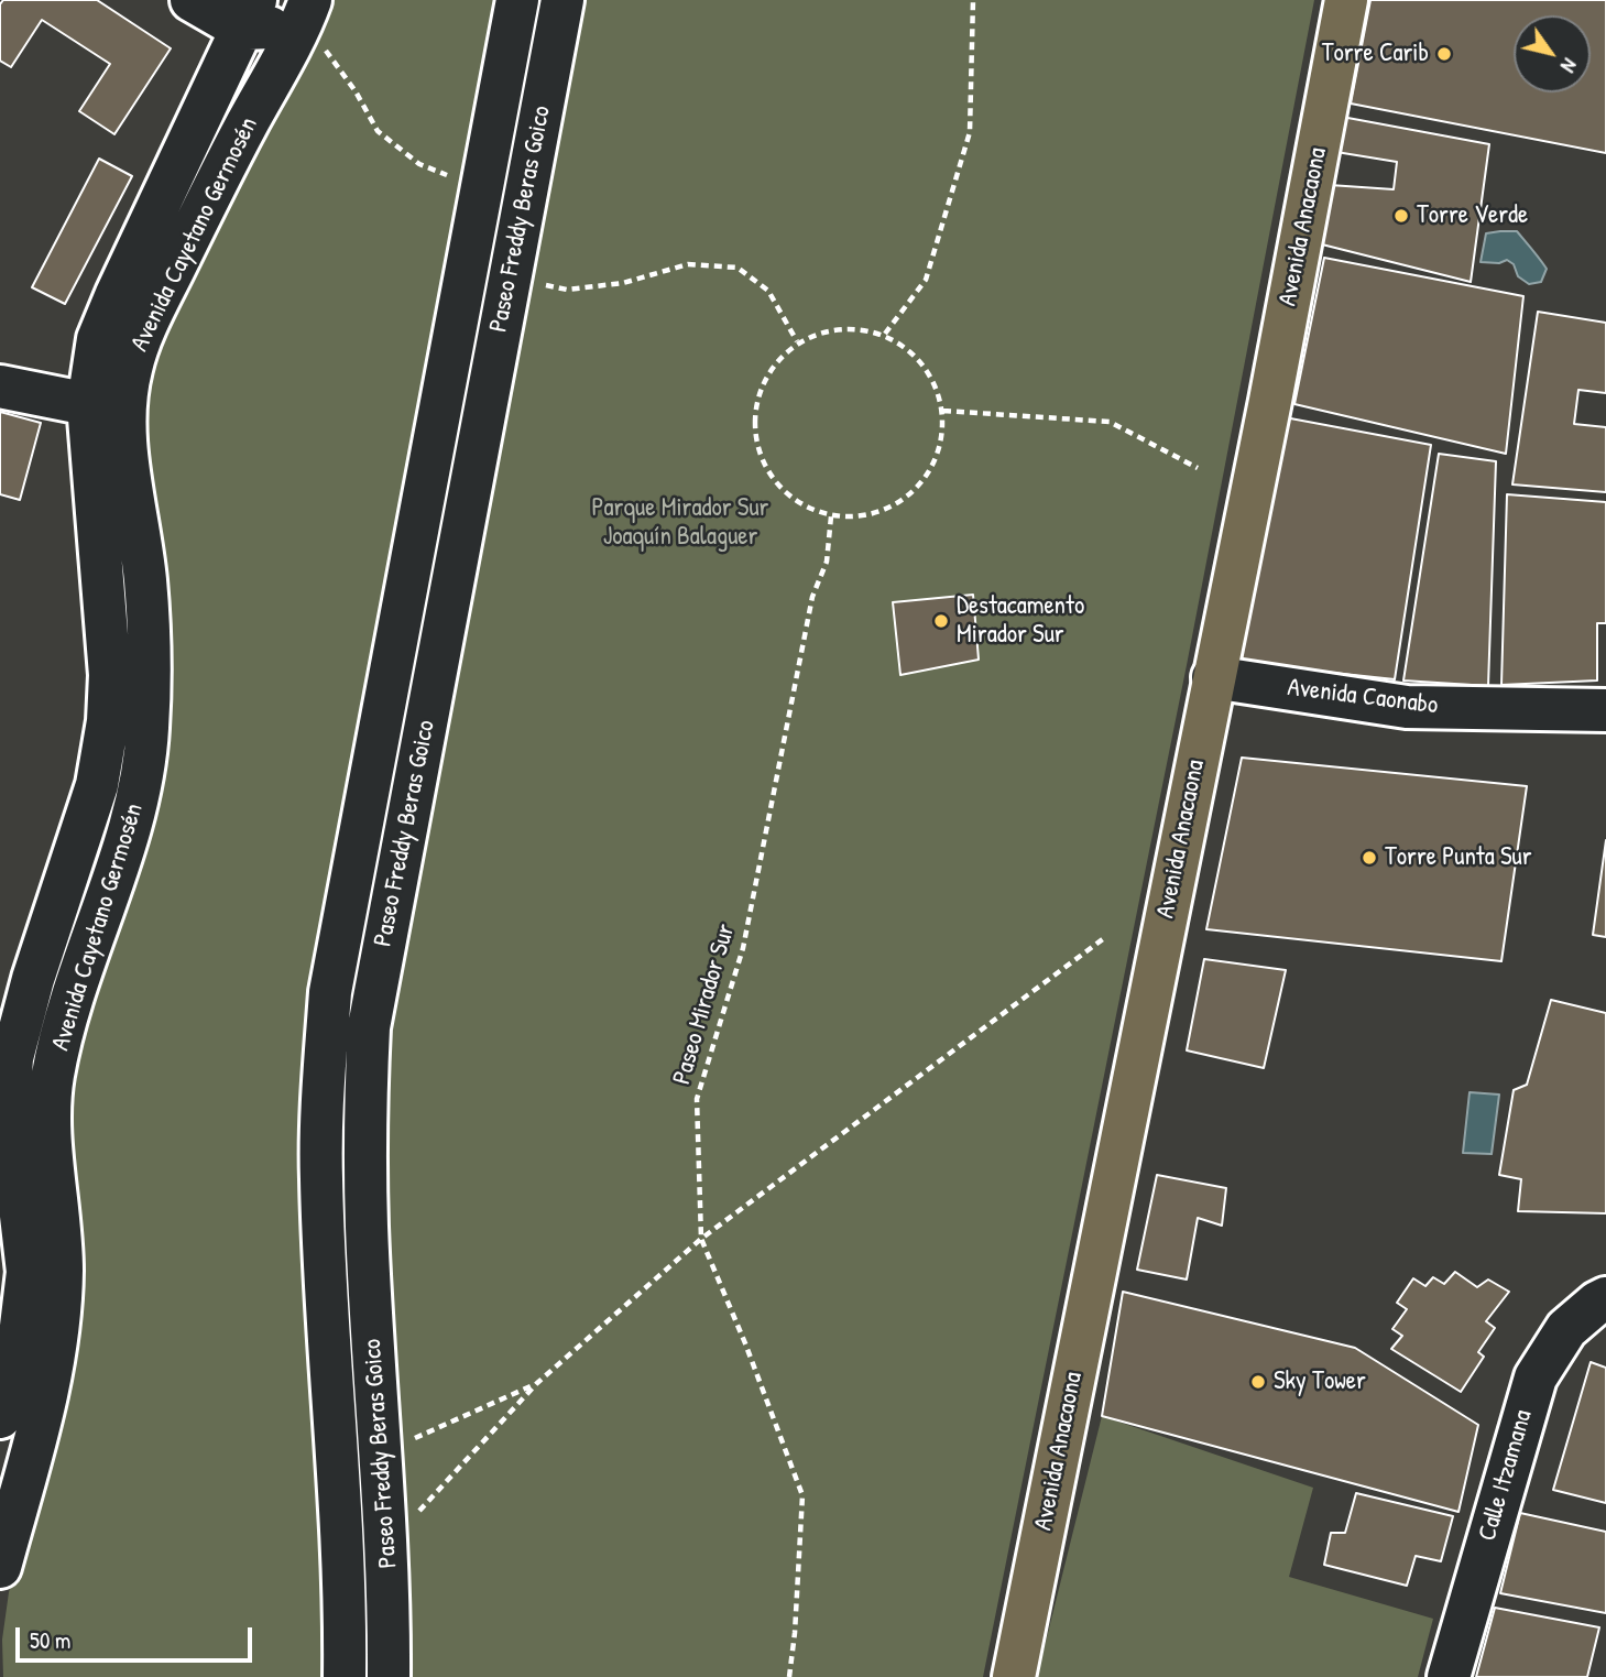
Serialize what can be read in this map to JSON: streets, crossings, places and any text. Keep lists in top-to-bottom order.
{
  "streets": {
    "main road": ["Avenida Anacaona"],
    "street": [
      "Paseo Freddy Beras Goico",
      "Avenida Cayetano Germosén",
      "Avenida Caonabo",
      "Calle Itzamana"
    ],
    "path": ["Paseo Mirador Sur"]
  },
  "crossings": [
    ["Avenida Anacaona", "Avenida Caonabo"]
  ],
  "parks": ["Parque Mirador Sur Joaquín Balaguer"],
  "places": [
    "Torre Carib",
    "Torre Verde",
    "Destacamento Mirador Sur",
    "Torre Punta Sur",
    "Sky Tower"
  ],
  "scale_bar": "50 m",
  "north": "bottom right"
}
